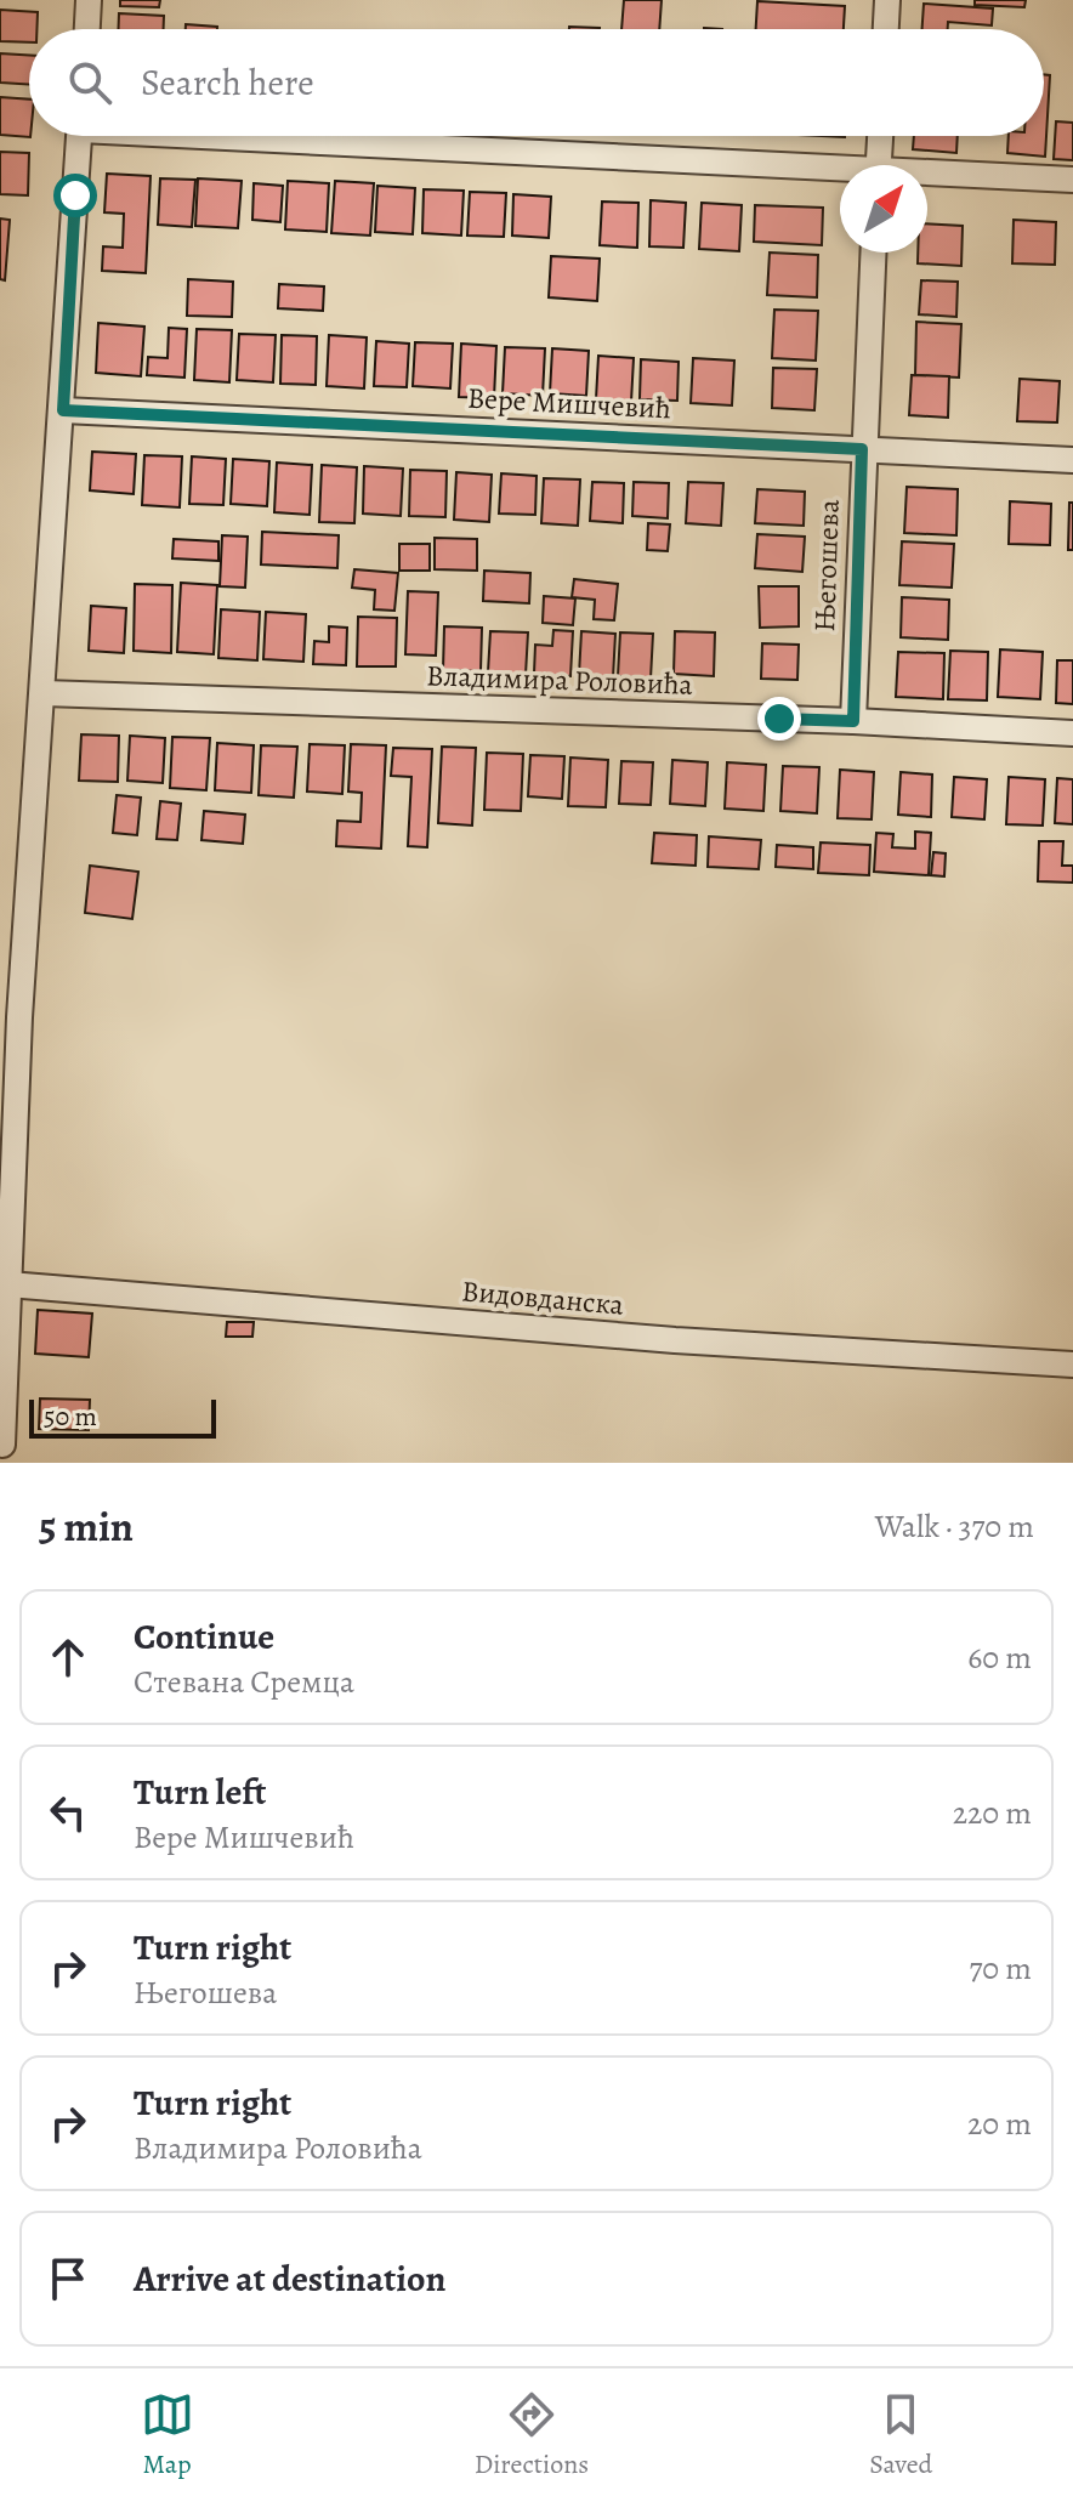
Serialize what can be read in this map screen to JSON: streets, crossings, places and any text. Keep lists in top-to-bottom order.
{
  "streets": {
    "street": [
      "Вере Мишчевић",
      "Његошева",
      "Владимира Роловића",
      "Видовданска"
    ]
  },
  "crossings": [
    ["Вере Мишчевић", "Његошева"],
    ["Његошева", "Владимира Роловића"]
  ],
  "scale_bar": "50 m",
  "north": "top right",
  "page": {
    "search": "Search here",
    "scale": "50 m",
    "heading": ["5 min", "Walk · 370 m"],
    "list": [
      ["Continue", "Стевана Сремца", "60 m"],
      ["Turn left", "Вере Мишчевић", "220 m"],
      ["Turn right", "Његошева", "70 m"],
      ["Turn right", "Владимира Роловића", "20 m"],
      "Arrive at destination"
    ],
    "nav": ["Map", "Directions", "Saved"]
  }
}
